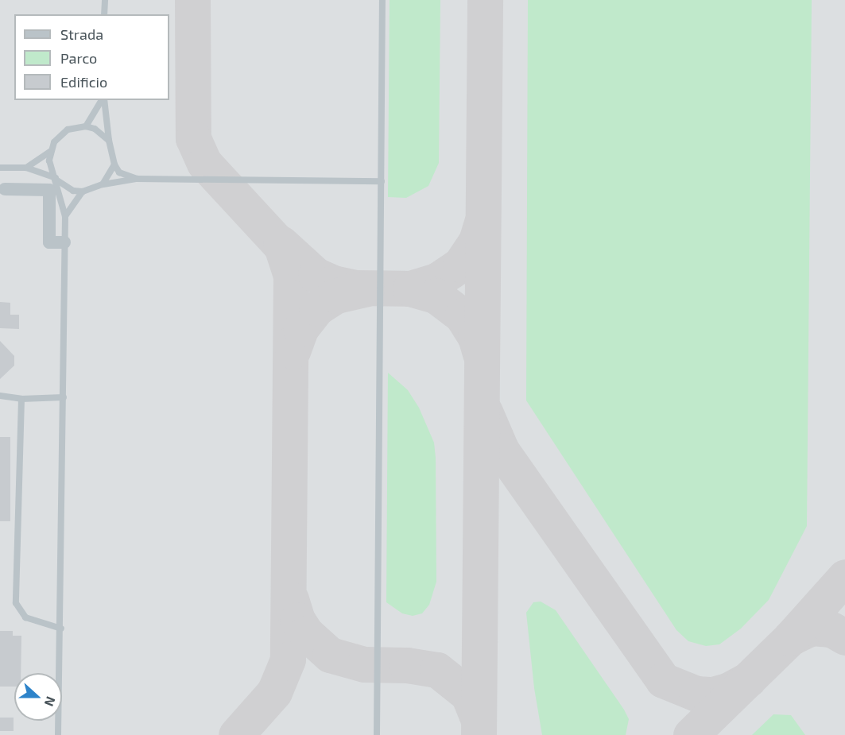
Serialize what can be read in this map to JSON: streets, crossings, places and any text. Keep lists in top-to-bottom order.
{
  "legend": ["Strada", "Parco", "Edificio"],
  "north": "right"
}
